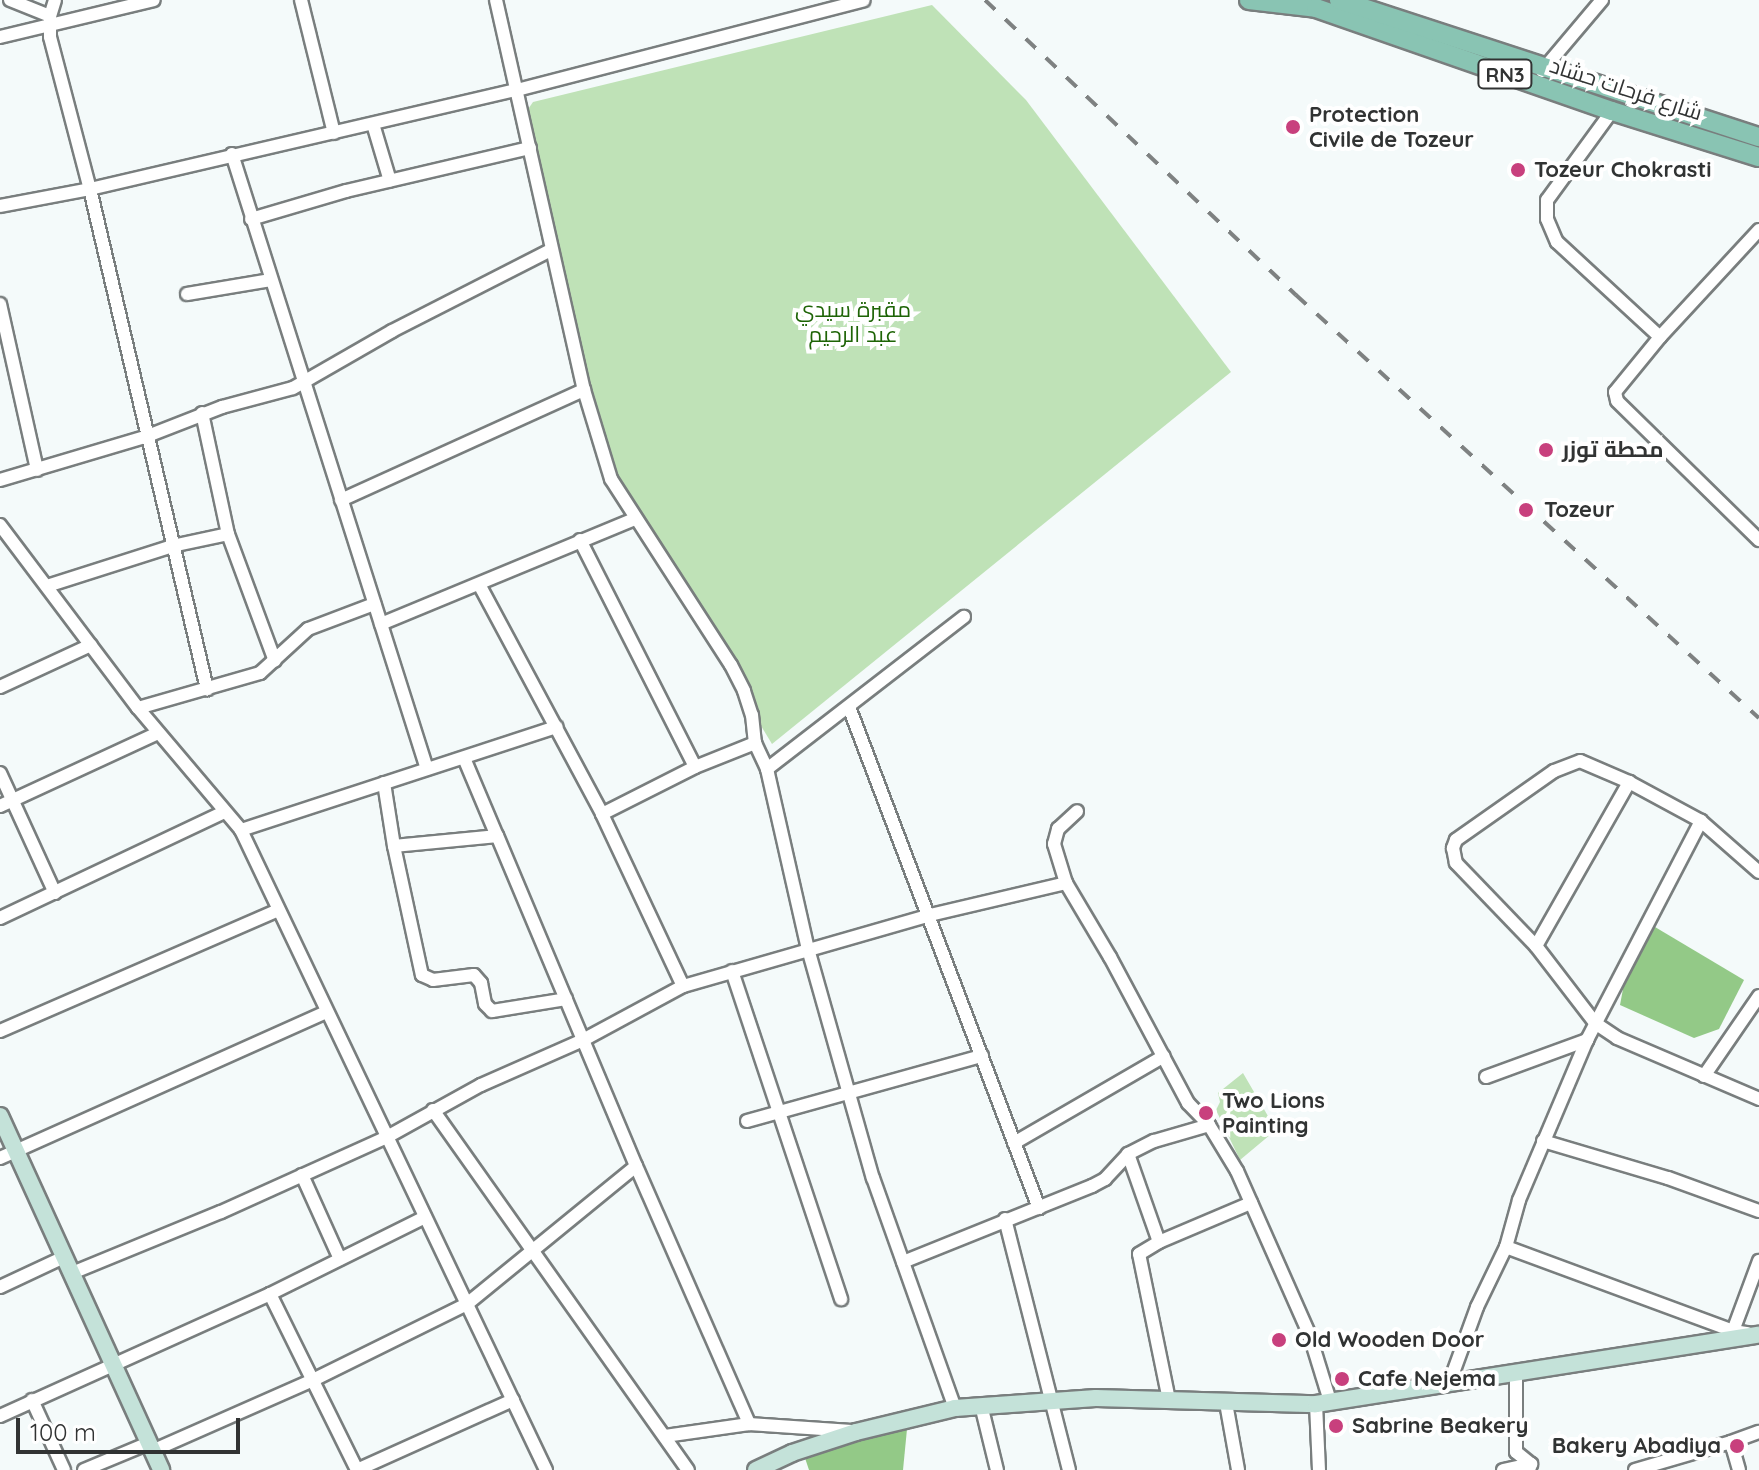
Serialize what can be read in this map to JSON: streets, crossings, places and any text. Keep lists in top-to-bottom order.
{
  "streets": {
    "main road": ["RN3", "شارع فرحات حشاد"]
  },
  "parks": ["مقبرة سيدي عبد الرحيم"],
  "places": [
    "Protection Civile de Tozeur",
    "Tozeur Chokrasti",
    "محطة توزر",
    "Tozeur",
    "Two Lions Painting",
    "Old Wooden Door",
    "Cafe Nejema",
    "Sabrine Beakery",
    "Bakery Abadiya"
  ],
  "scale_bar": "100 m"
}
